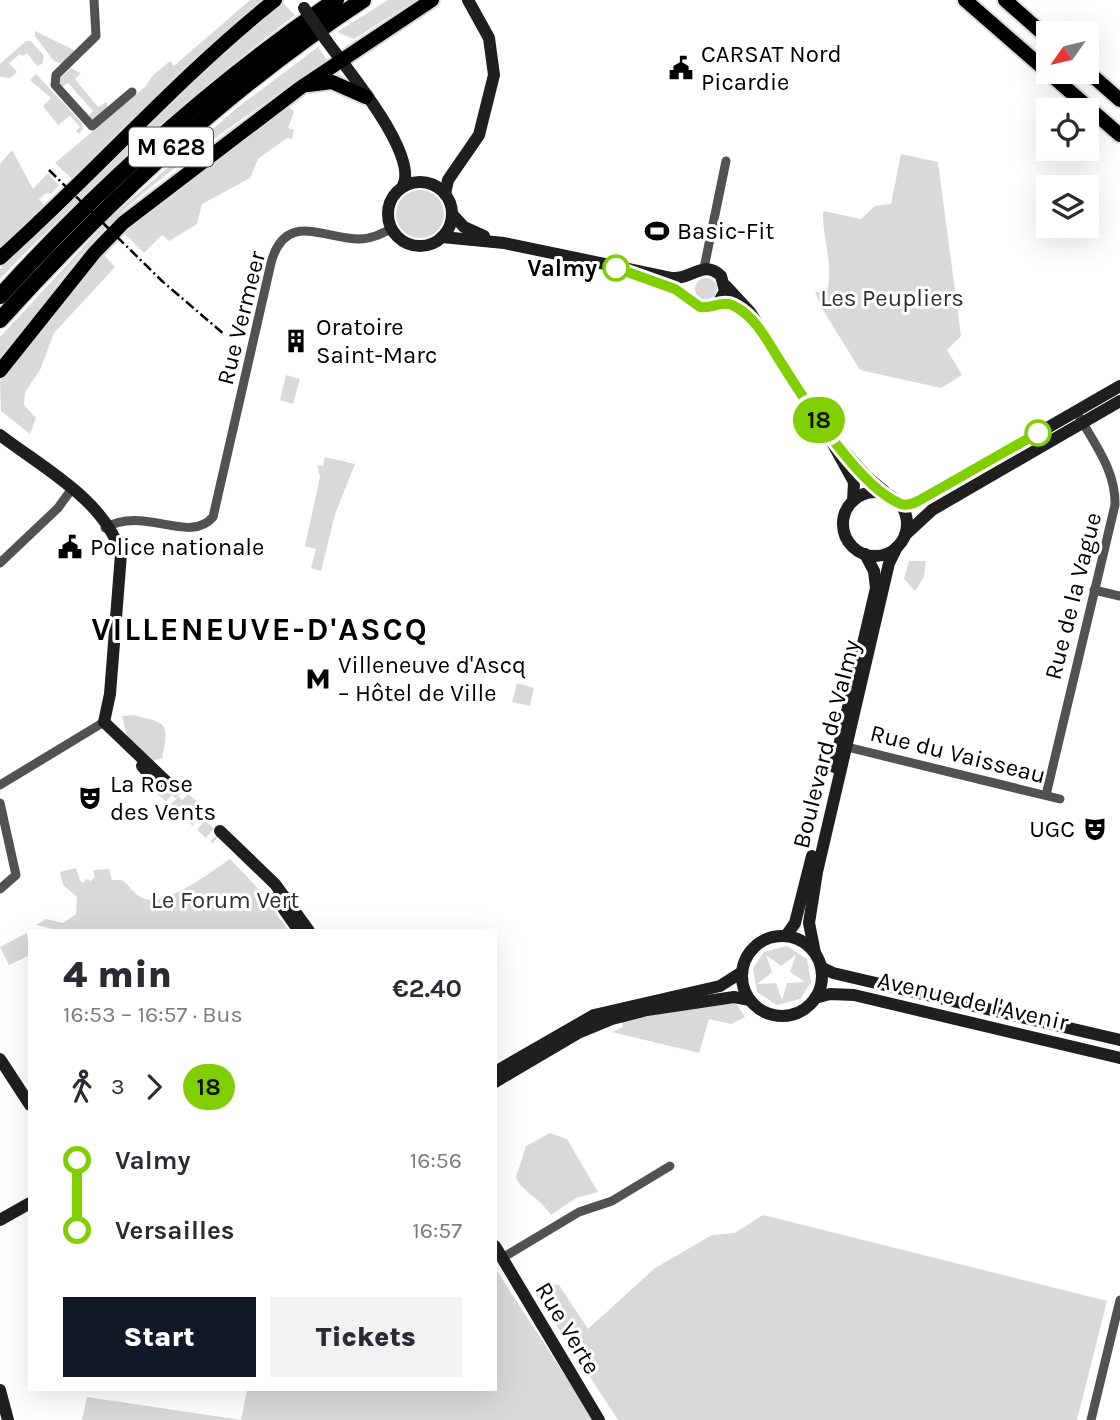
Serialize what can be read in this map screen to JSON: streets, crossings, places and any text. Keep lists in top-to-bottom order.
{
  "streets": {
    "highway": ["M 628"],
    "street": [
      "Rue Vermeer",
      "Rue de la Vague",
      "Boulevard de Valmy",
      "Rue du Vaisseau",
      "Avenue de l'Avenir",
      "Rue Verte"
    ]
  },
  "crossings": [
    ["Rue de la Vague", "Rue du Vaisseau"],
    ["Boulevard de Valmy", "Rue du Vaisseau"],
    ["Boulevard de Valmy", "Avenue de l'Avenir"]
  ],
  "districts": ["VILLENEUVE-D'ASCQ"],
  "parks": ["Les Peupliers", "Le Forum Vert"],
  "places": {
    "public building": ["CARSAT Nord Picardie", "Police nationale"],
    "sports": ["Basic-Fit"],
    "other": ["Valmy"],
    "building": ["Oratoire Saint-Marc"],
    "metro station": ["Villeneuve d'Ascq – Hôtel de Ville"],
    "theatre": ["La Rose des Vents", "UGC"]
  },
  "lines": ["bus line 18"],
  "north": "bottom left",
  "page": {
    "on_map": "18",
    "heading": ["4 min", "16:53 – 16:57 · Bus", "€2.40"],
    "legs": ["3", "18"],
    "list": [
      {
        "name": "Valmy",
        "value": "16:56"
      },
      {
        "name": "Versailles",
        "value": "16:57"
      }
    ],
    "buttons": ["Start", "Tickets"]
  }
}
